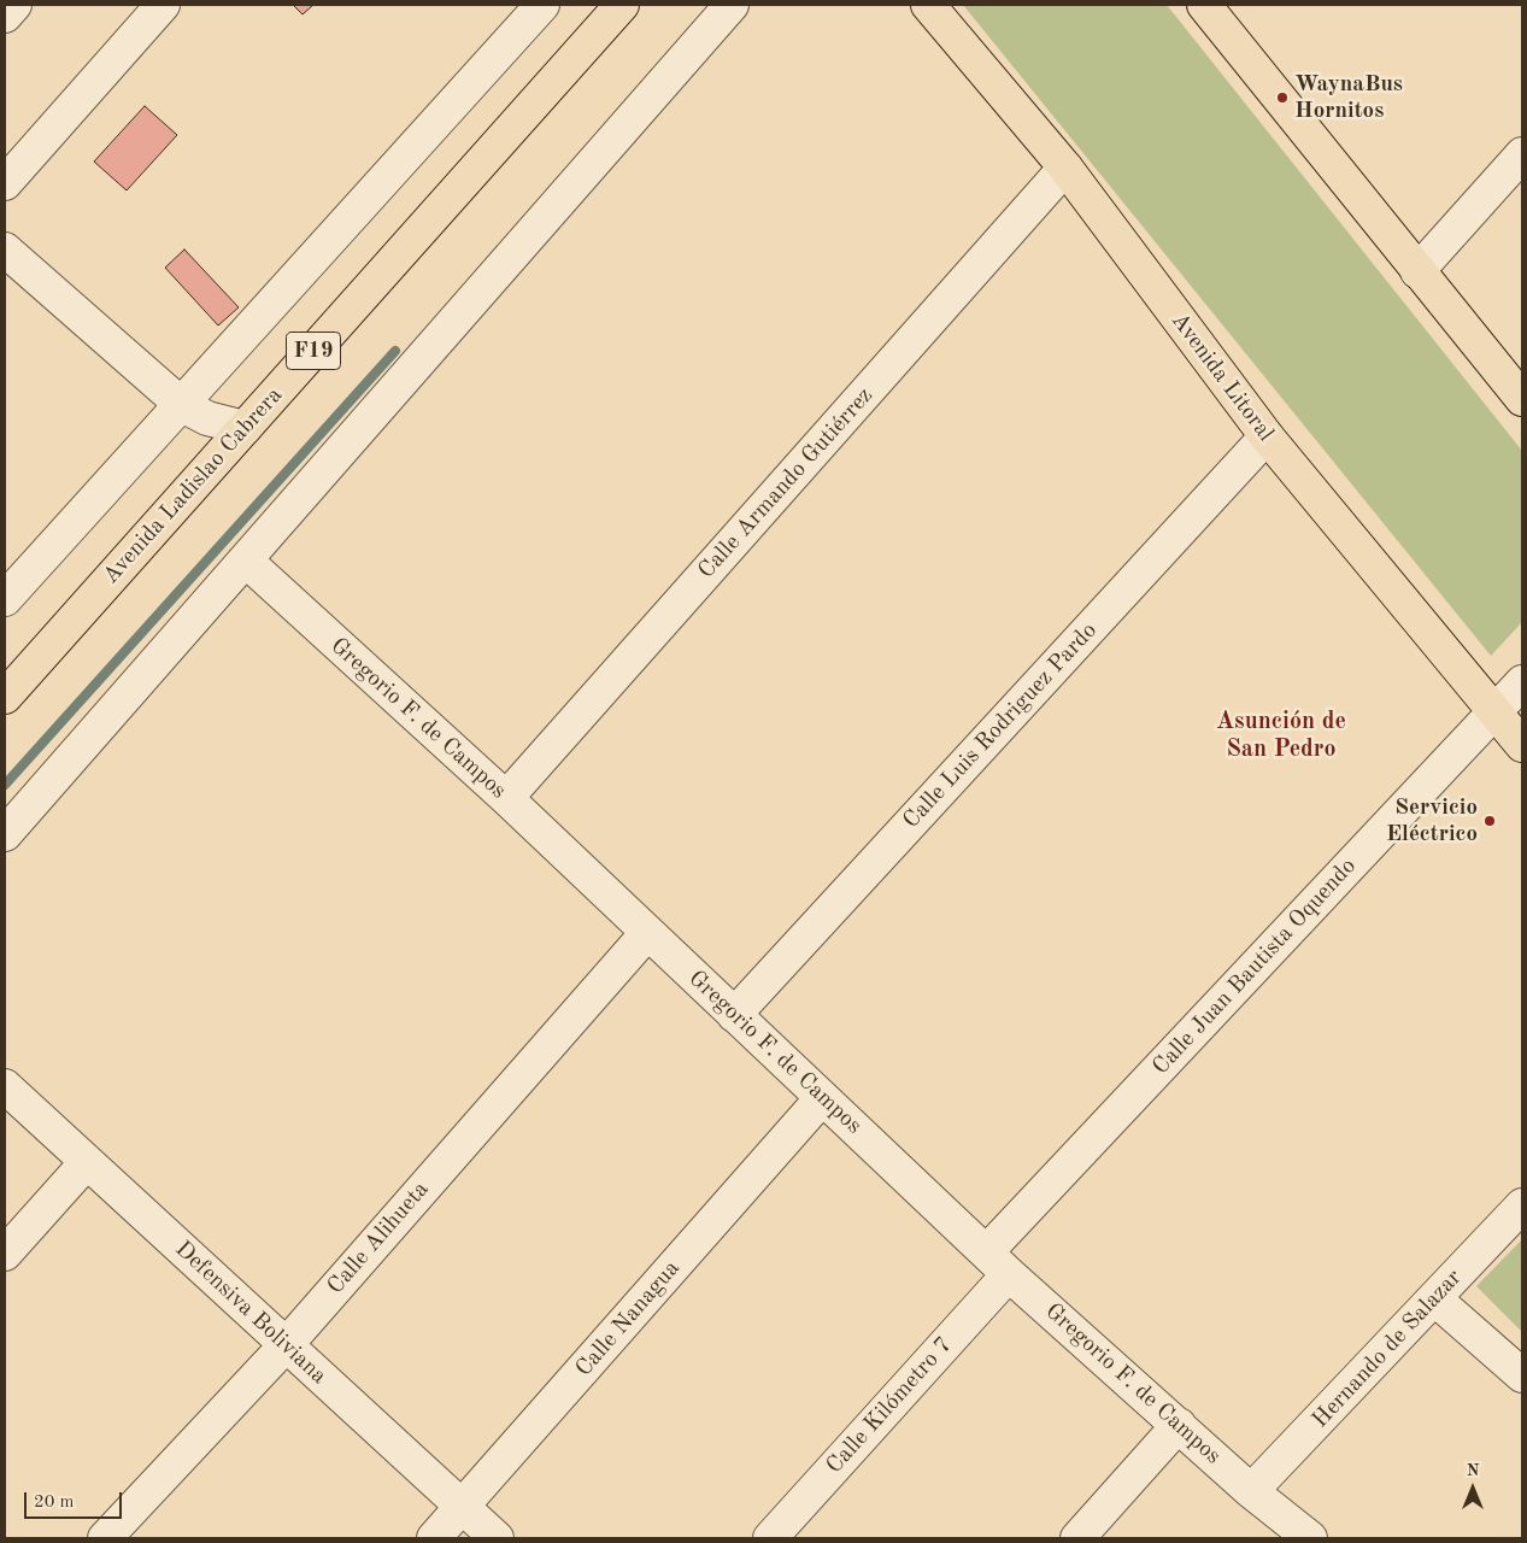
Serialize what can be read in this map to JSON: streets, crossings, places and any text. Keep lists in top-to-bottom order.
{
  "streets": {
    "main road": ["F19", "Avenida Litoral", "Avenida Ladislao Cabrera"],
    "street": [
      "Calle Armando Gutiérrez",
      "Gregorio F. de Campos",
      "Calle Luis Rodriguez Pardo",
      "Calle Juan Bautista Oquendo",
      "Calle Alihueta",
      "Defensiva Boliviana",
      "Calle Nanagua",
      "Hernando de Salazar",
      "Calle Kilómetro 7"
    ]
  },
  "crossings": [
    ["Avenida Litoral", "Calle Armando Gutiérrez"],
    ["Avenida Litoral", "Calle Luis Rodriguez Pardo"],
    ["Avenida Litoral", "Calle Juan Bautista Oquendo"],
    ["Calle Armando Gutiérrez", "Gregorio F. de Campos"],
    ["Gregorio F. de Campos", "Calle Luis Rodriguez Pardo"],
    ["Gregorio F. de Campos", "Calle Juan Bautista Oquendo"],
    ["Gregorio F. de Campos", "Calle Alihueta"],
    ["Gregorio F. de Campos", "Calle Nanagua"],
    ["Gregorio F. de Campos", "Hernando de Salazar"],
    ["Gregorio F. de Campos", "Calle Kilómetro 7"],
    ["Calle Juan Bautista Oquendo", "Calle Kilómetro 7"],
    ["Calle Alihueta", "Defensiva Boliviana"],
    ["Defensiva Boliviana", "Calle Nanagua"]
  ],
  "districts": ["Asunción de San Pedro"],
  "places": ["WaynaBus Hornitos", "Servicio Eléctrico"],
  "scale_bar": "20 m",
  "north": "top"
}
